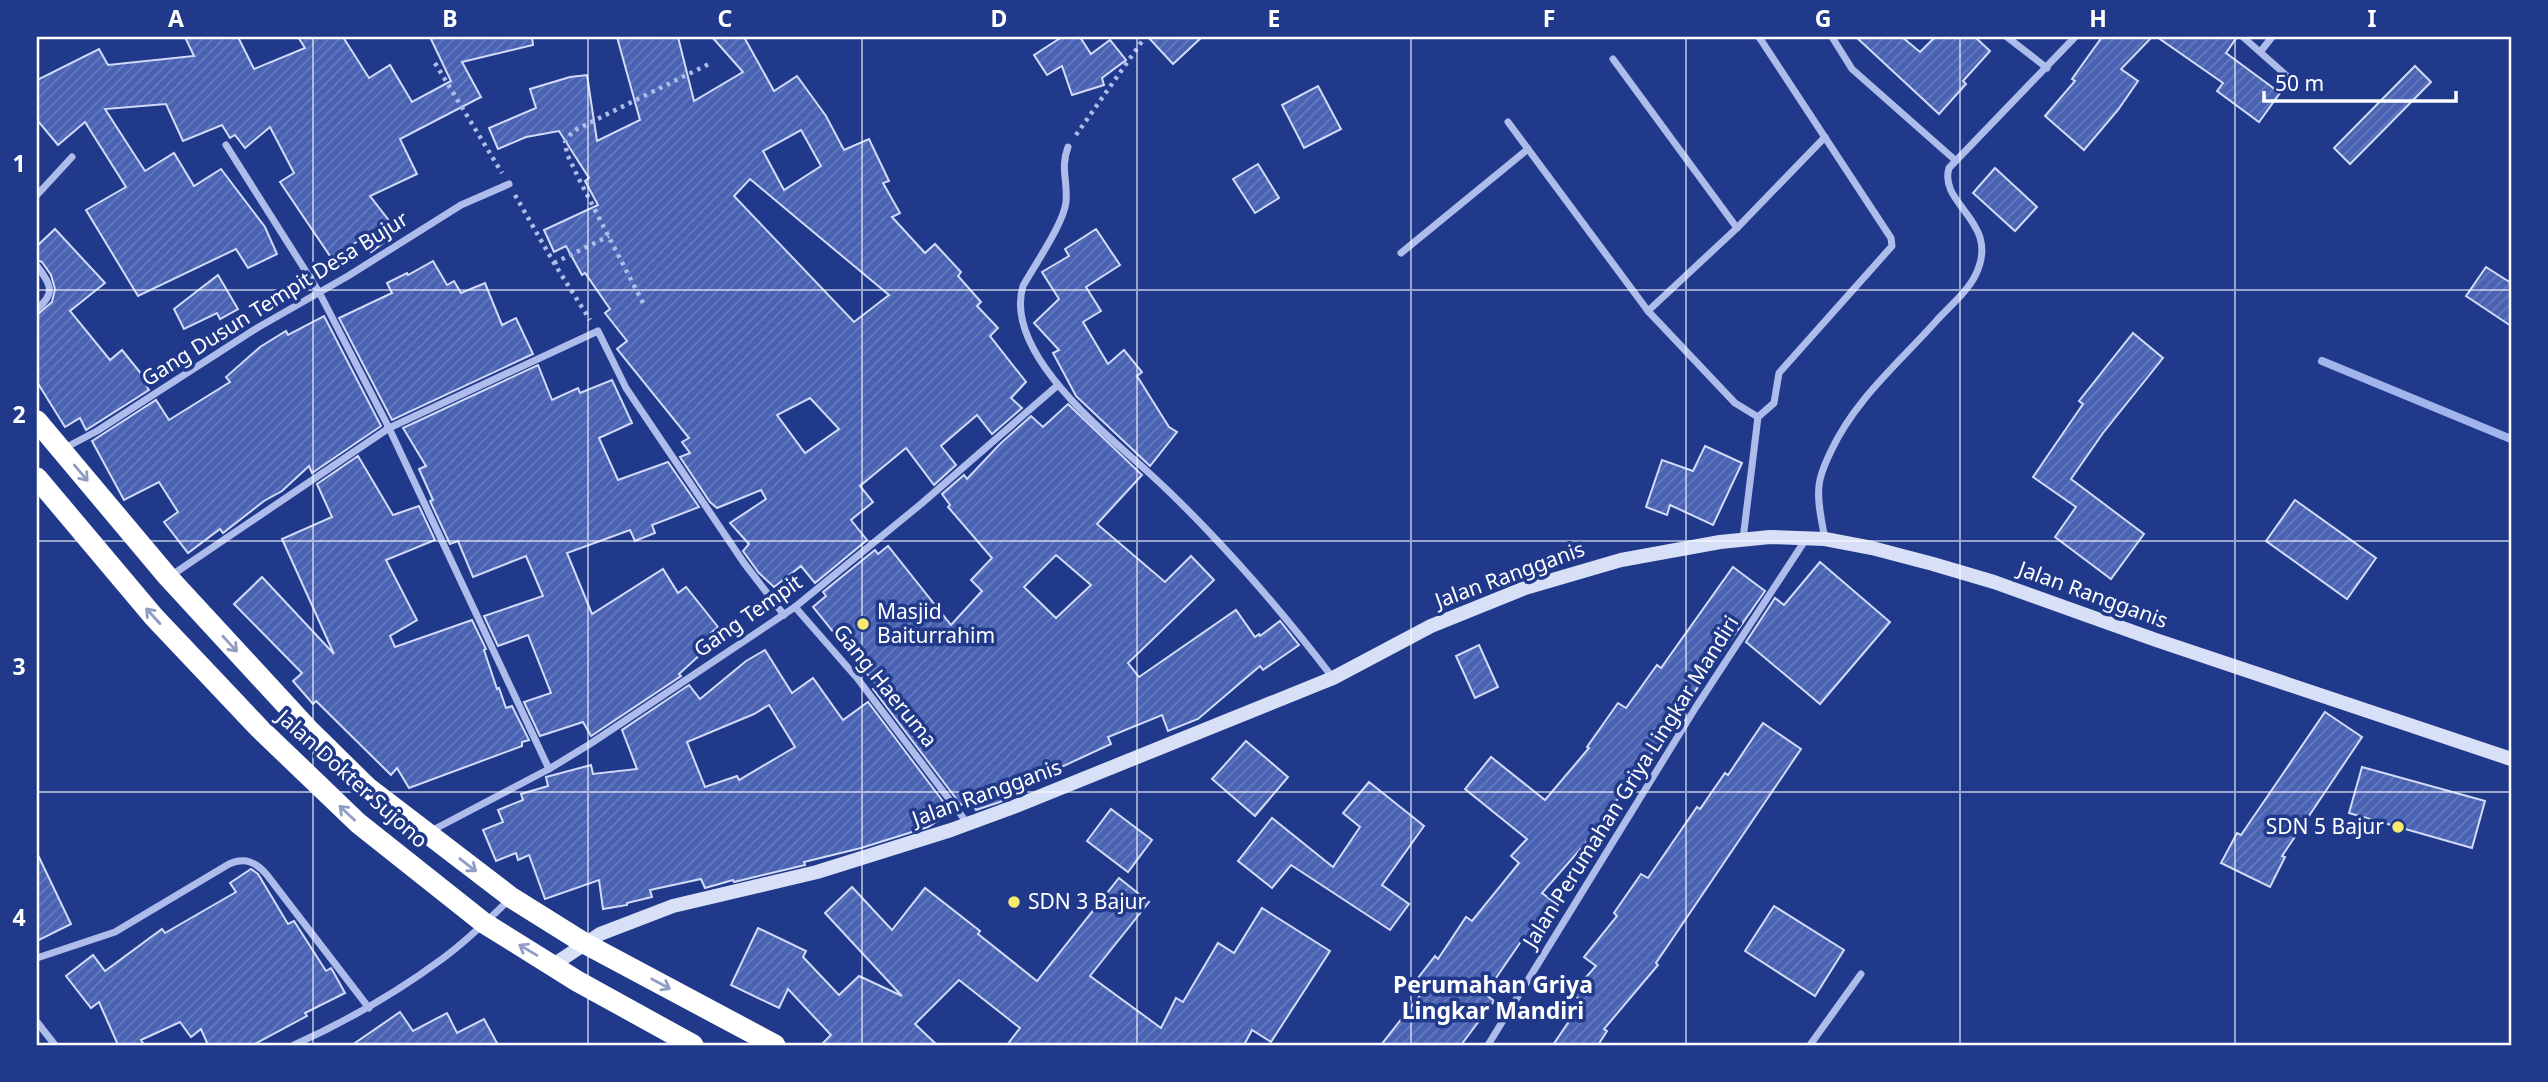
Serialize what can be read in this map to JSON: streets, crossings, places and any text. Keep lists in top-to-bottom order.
{
  "streets": {
    "highway": ["Jalan Dokter Sujono"],
    "street": [
      "Gang Dusun Tempit Desa Bujur",
      "Jalan Rangganis",
      "Gang Tempit",
      "Gang Haeruma",
      "Jalan Perumahan Griya Lingkar Mandiri"
    ]
  },
  "crossings": [
    ["Jalan Rangganis", "Gang Haeruma"],
    ["Jalan Rangganis", "Jalan Dokter Sujono"],
    ["Jalan Rangganis", "Jalan Perumahan Griya Lingkar Mandiri"],
    ["Gang Tempit", "Gang Haeruma"]
  ],
  "districts": ["Perumahan Griya Lingkar Mandiri"],
  "places": ["Masjid Baiturrahim", "SDN 5 Bajur", "SDN 3 Bajur"],
  "scale_bar": "50 m",
  "grid": {
    "columns": [
      "A",
      "B",
      "C",
      "D",
      "E",
      "F",
      "G",
      "H",
      "I"
    ],
    "rows": [
      "1",
      "2",
      "3",
      "4"
    ]
  }
}
